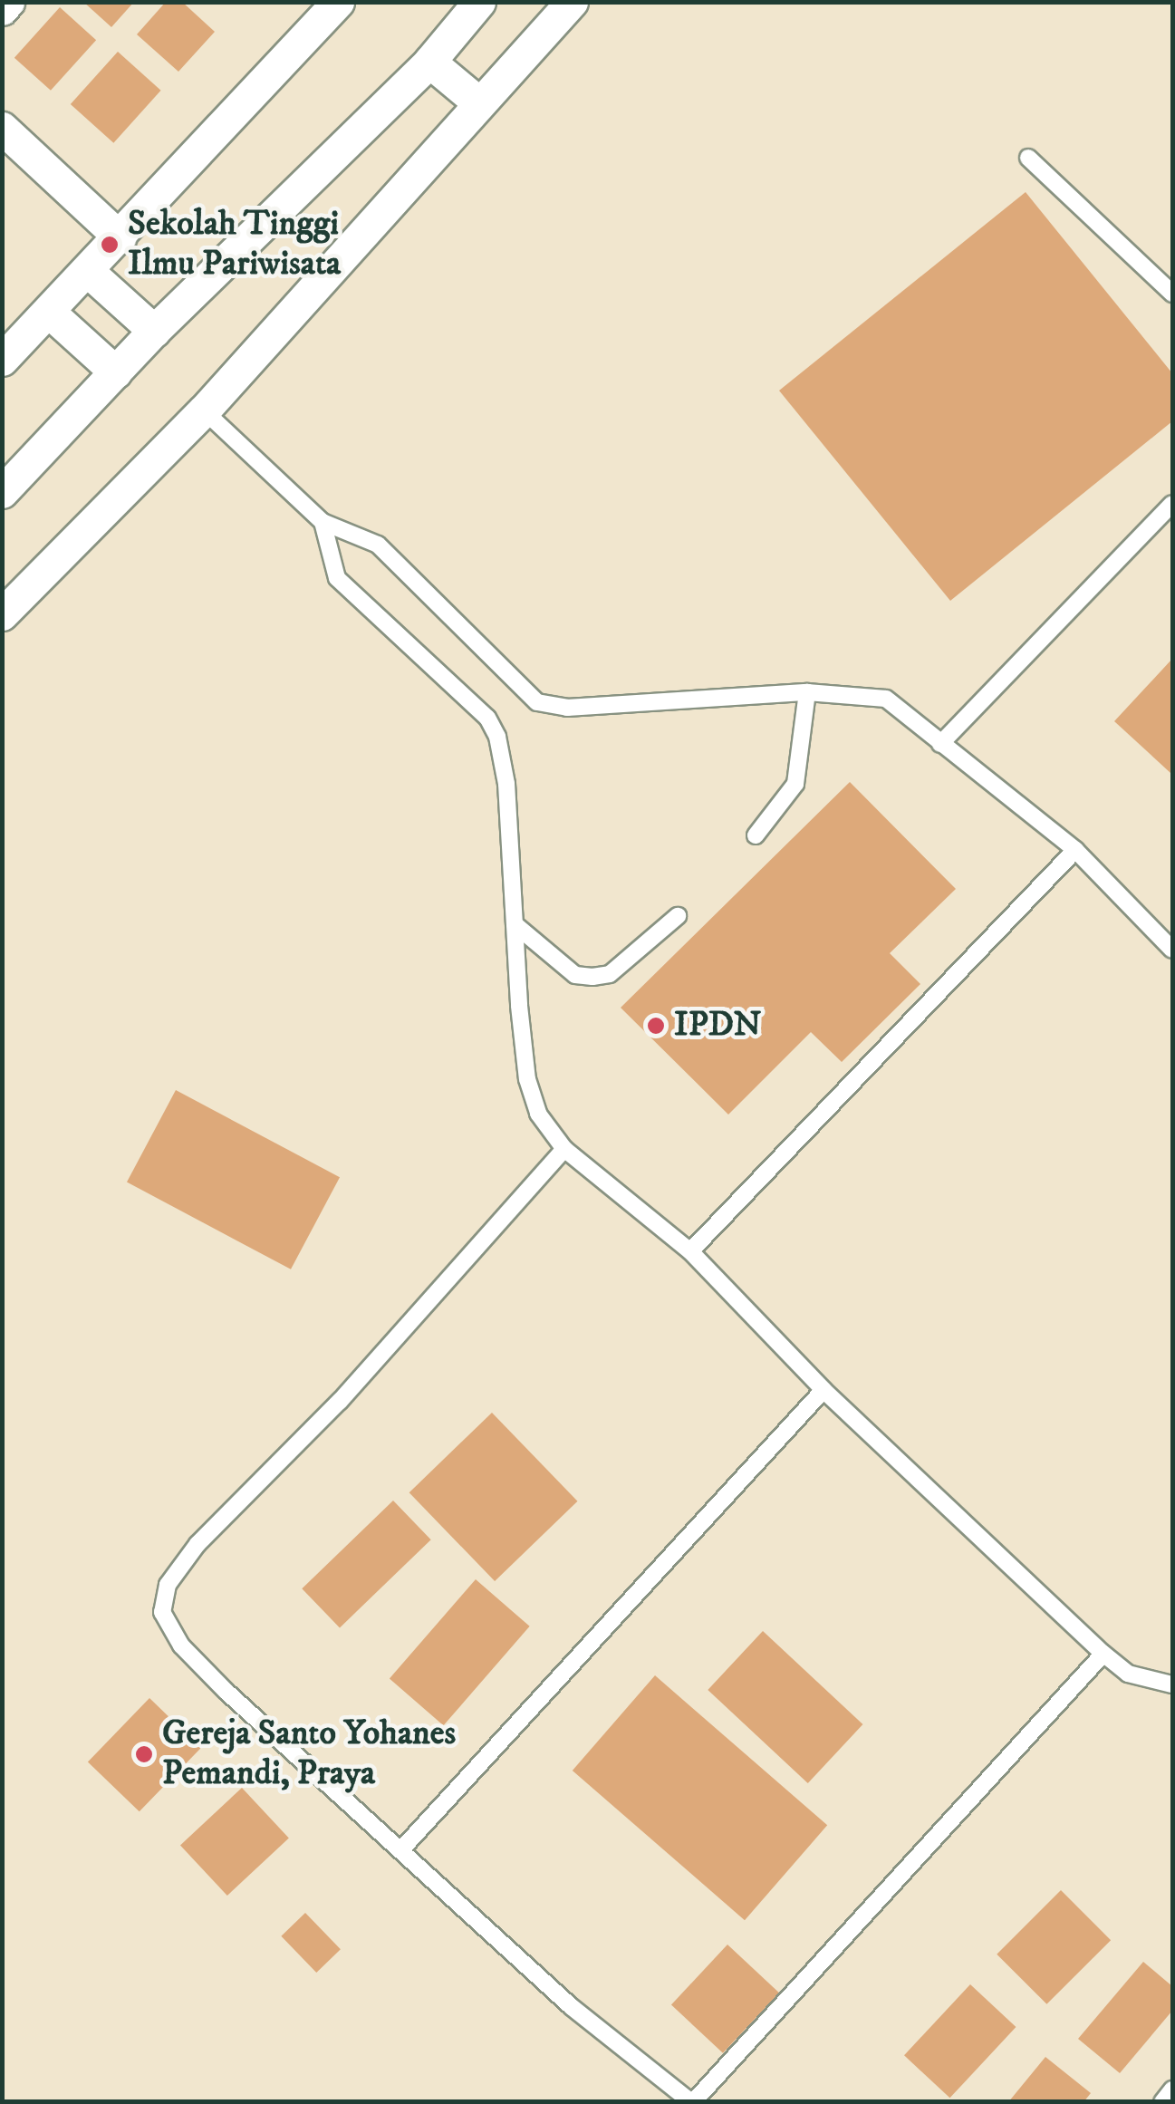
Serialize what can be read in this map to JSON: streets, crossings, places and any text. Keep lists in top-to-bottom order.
{
  "places": ["Sekolah Tinggi Ilmu Pariwisata", "IPDN", "Gereja Santo Yohanes Pemandi, Praya"]
}
